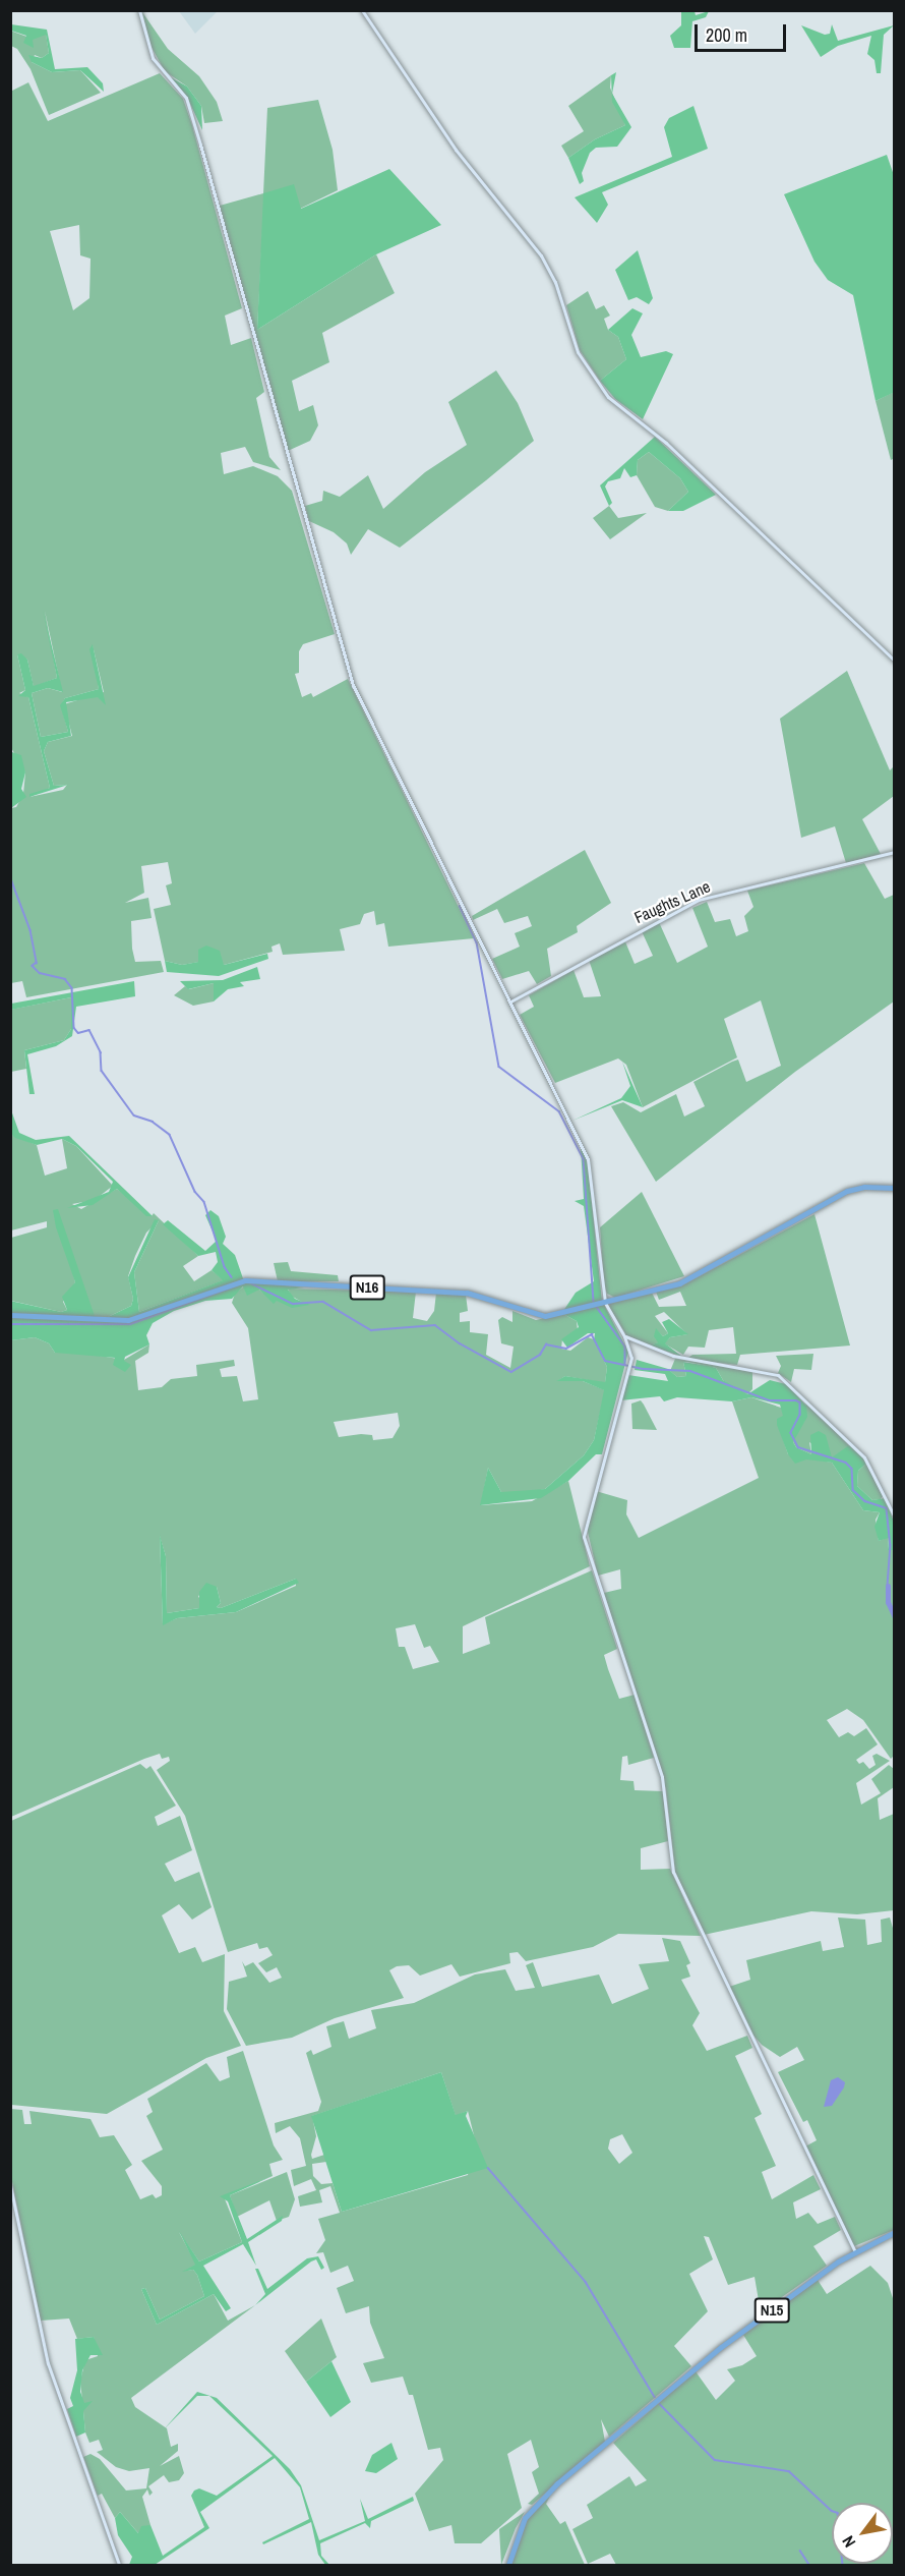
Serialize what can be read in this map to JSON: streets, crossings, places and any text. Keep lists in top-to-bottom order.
{
  "streets": {
    "highway": ["N16", "N15"],
    "street": ["Faughts Lane"]
  },
  "scale_bar": "200 m",
  "north": "bottom left"
}
